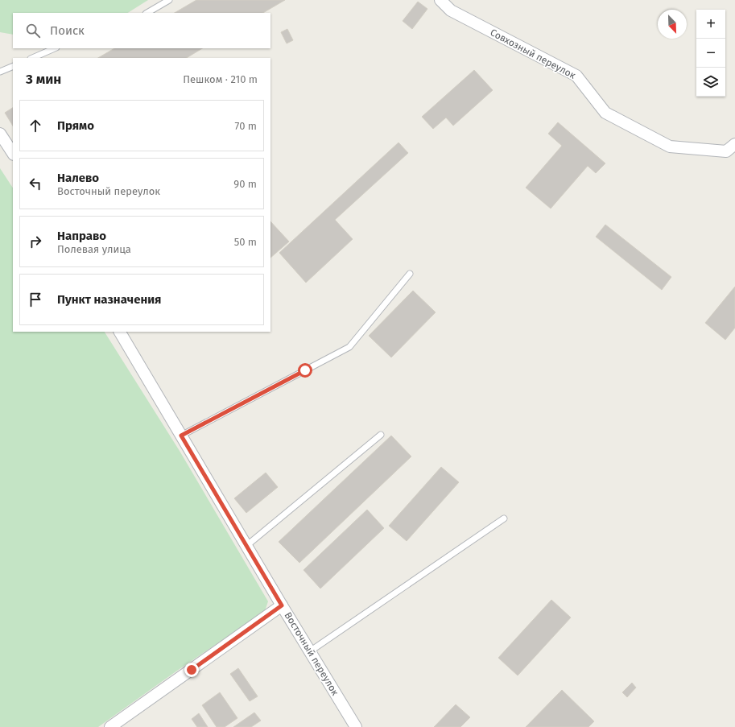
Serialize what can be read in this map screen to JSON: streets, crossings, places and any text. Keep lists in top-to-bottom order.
{
  "streets": {
    "street": ["Совхозный переулок", "Восточный переулок"]
  },
  "north": "bottom right",
  "page": {
    "map_buttons": ["+", "−"],
    "search": "Поиск",
    "heading": ["3 мин", "Пешком · 210 m"],
    "list": [
      ["Прямо", "70 m"],
      ["Налево", "Восточный переулок", "90 m"],
      ["Направо", "Полевая улица", "50 m"],
      "Пункт назначения"
    ]
  }
}
